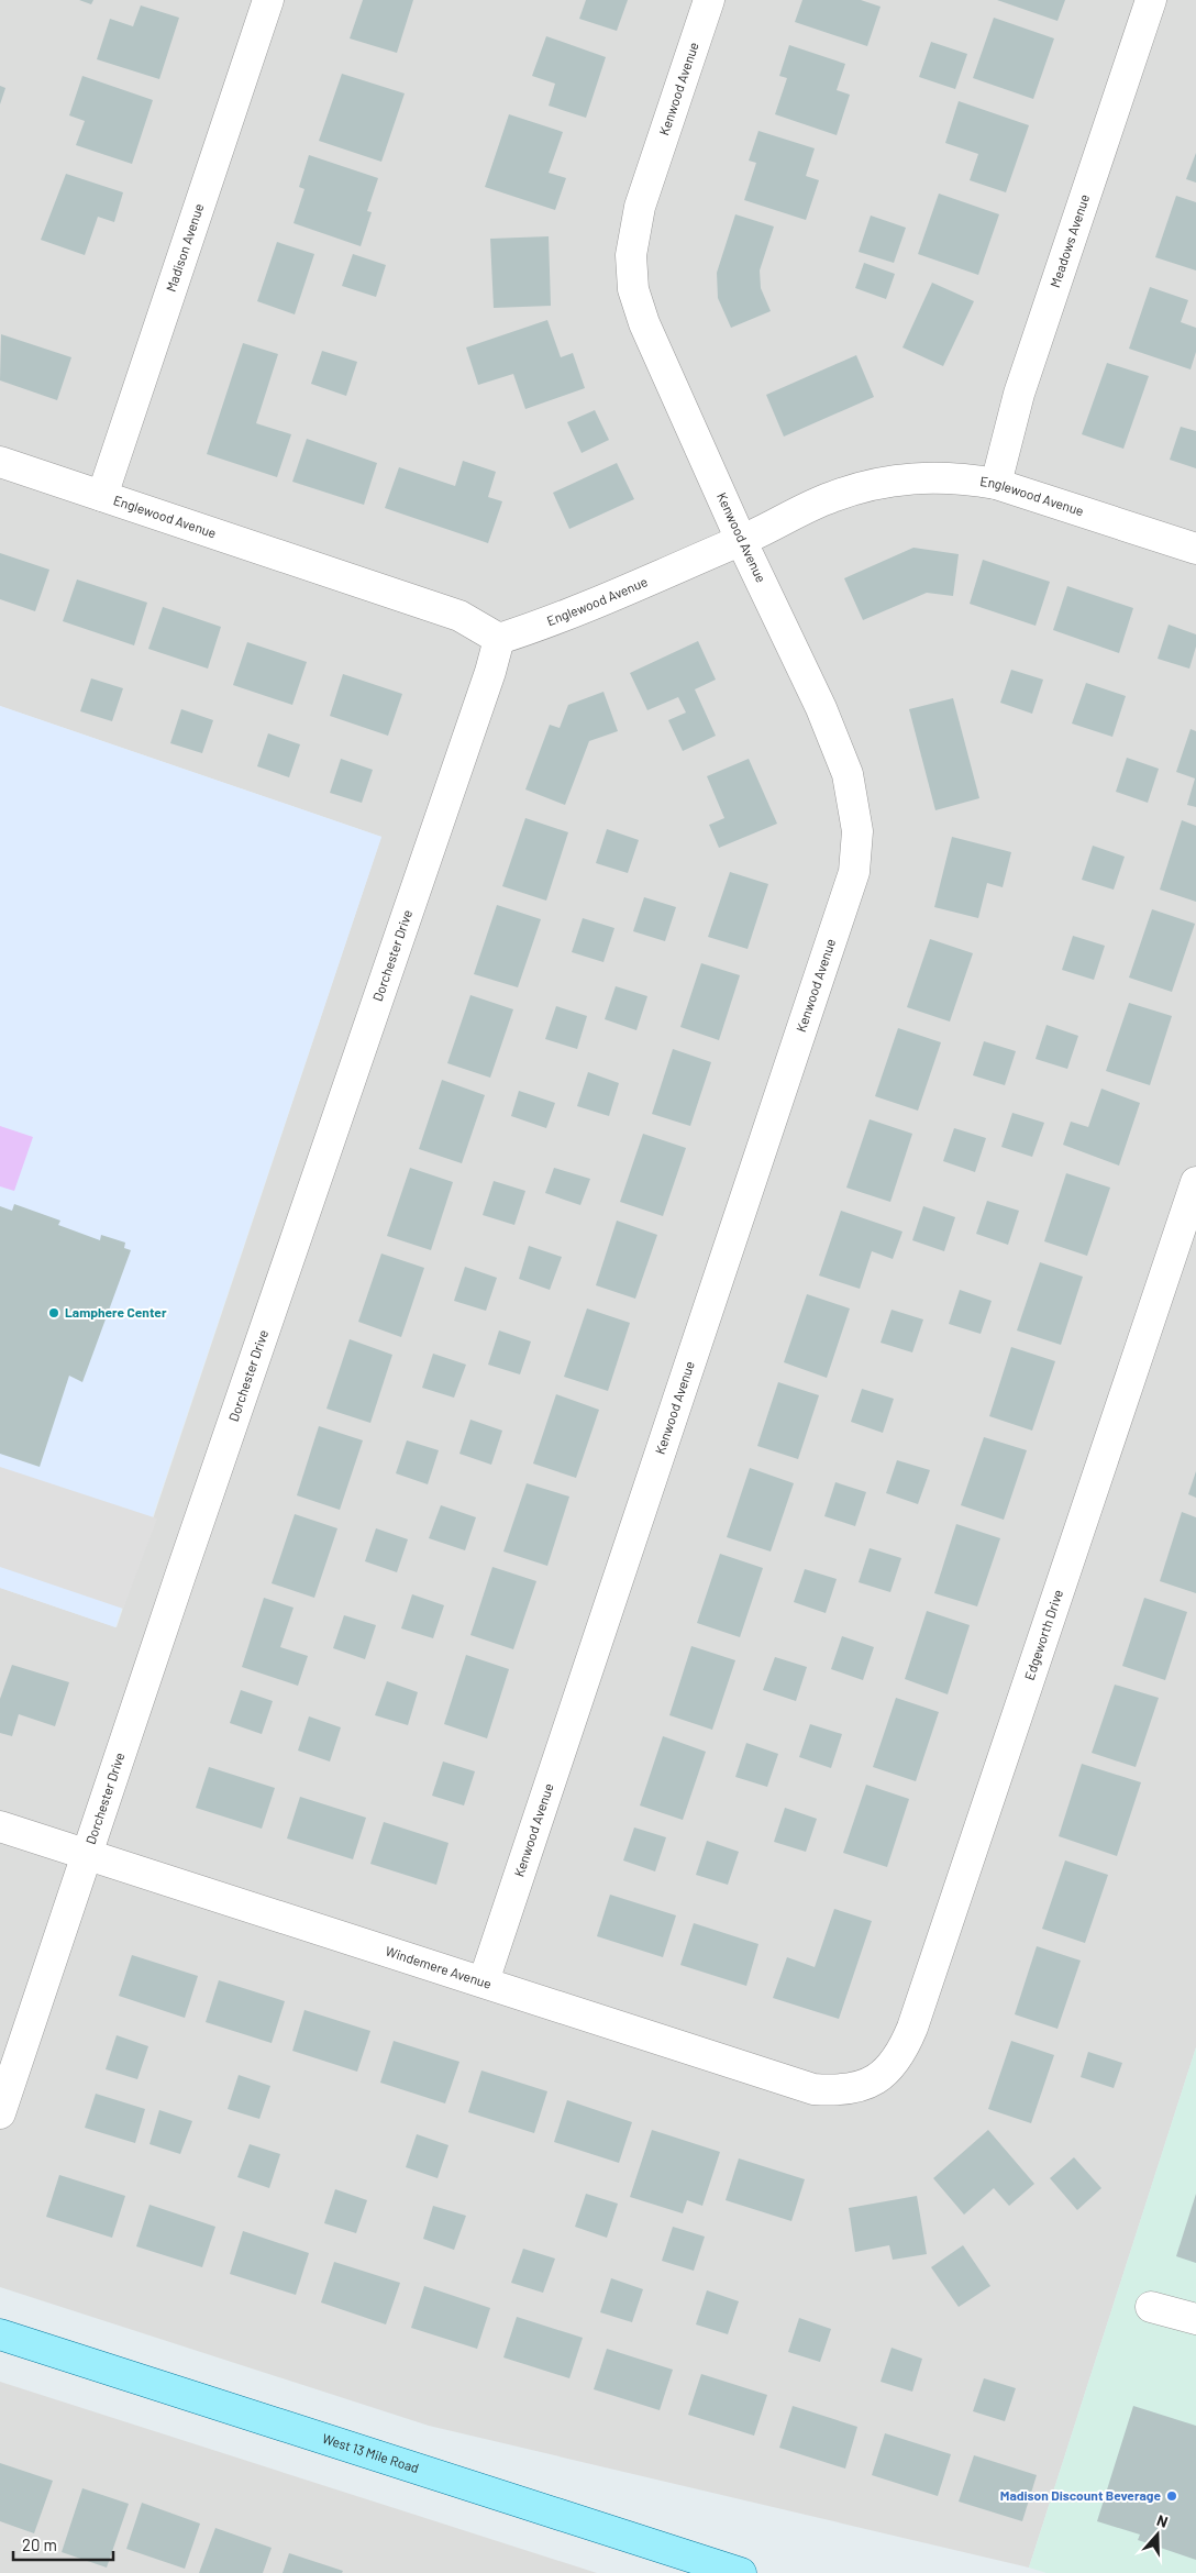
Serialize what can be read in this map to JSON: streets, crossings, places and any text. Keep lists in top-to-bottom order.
{
  "streets": {
    "main road": ["West 13 Mile Road"],
    "street": [
      "Kenwood Avenue",
      "Meadows Avenue",
      "Madison Avenue",
      "Englewood Avenue",
      "Dorchester Drive",
      "Edgeworth Drive",
      "Windemere Avenue"
    ]
  },
  "crossings": [
    ["Kenwood Avenue", "Englewood Avenue"],
    ["Kenwood Avenue", "Windemere Avenue"],
    ["Meadows Avenue", "Englewood Avenue"],
    ["Madison Avenue", "Englewood Avenue"],
    ["Englewood Avenue", "Dorchester Drive"],
    ["Dorchester Drive", "Windemere Avenue"],
    ["Edgeworth Drive", "Windemere Avenue"]
  ],
  "places": ["Lamphere Center", "Madison Discount Beverage"],
  "scale_bar": "20 m",
  "north": "top"
}
